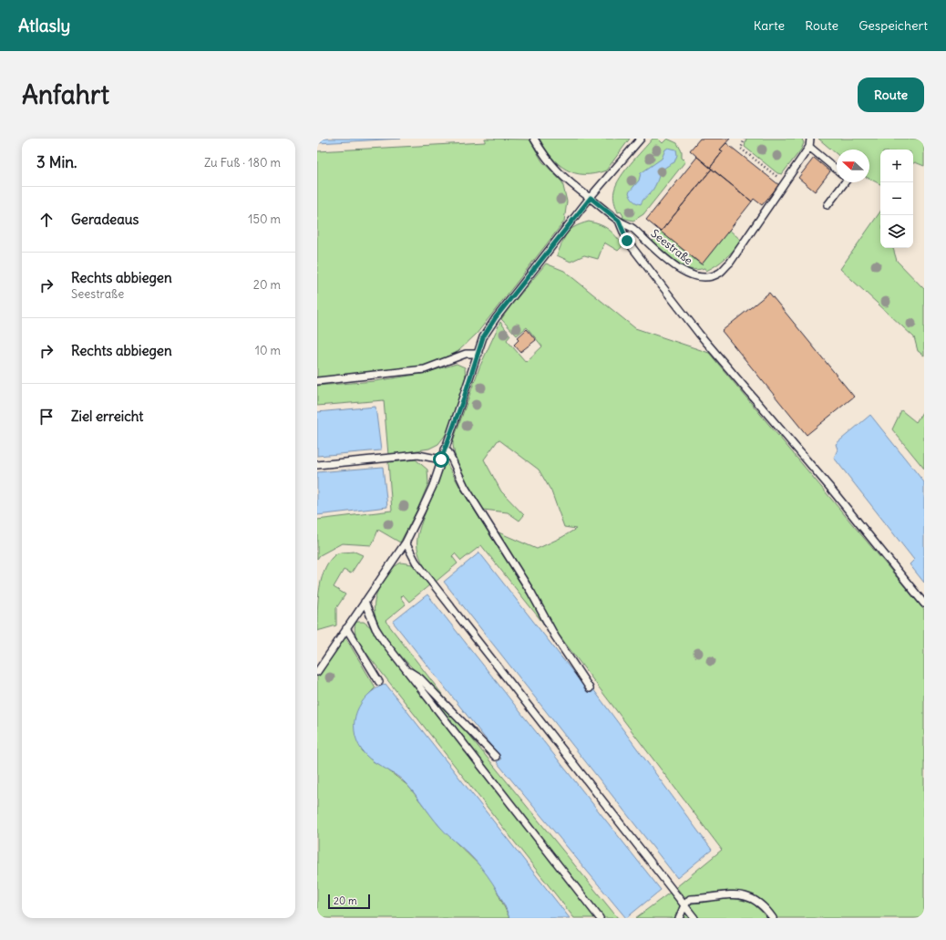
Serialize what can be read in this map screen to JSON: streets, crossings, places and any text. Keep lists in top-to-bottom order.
{
  "streets": {
    "lane": ["Seestraße"]
  },
  "scale_bar": "20 m",
  "north": "left",
  "page": {
    "header": "Atlasly",
    "nav": ["Karte", "Route", "Gespeichert"],
    "buttons": "Route",
    "title": "Anfahrt",
    "heading": ["3 Min.", "Zu Fuß · 180 m"],
    "map_buttons": ["+", "−"],
    "list": [
      ["Geradeaus", "150 m"],
      ["Rechts abbiegen", "Seestraße", "20 m"],
      ["Rechts abbiegen", "10 m"],
      "Ziel erreicht"
    ],
    "scale": "20 m"
  }
}
